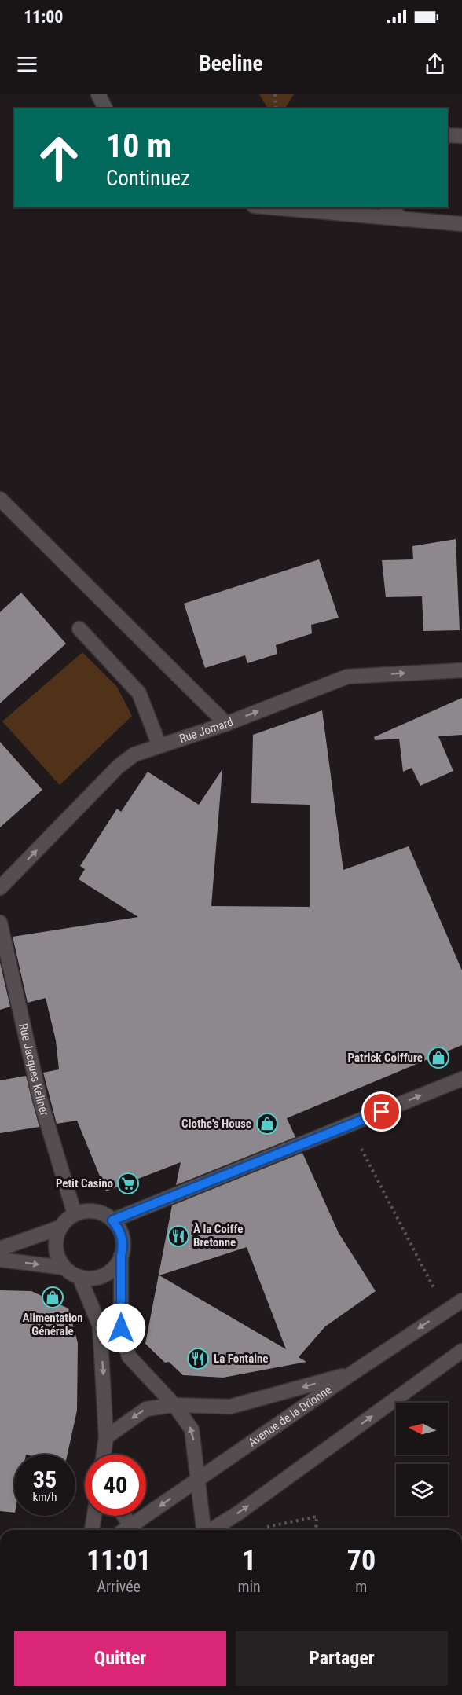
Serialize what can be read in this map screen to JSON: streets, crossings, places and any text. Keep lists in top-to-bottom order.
{
  "streets": {
    "street": ["Rue Jomard", "Rue Jacques Kellner", "Avenue de la Drionne"]
  },
  "one_way": ["Rue Jomard"],
  "places": {
    "shop": ["Patrick Coiffure", "Clothe's House", "Alimentation Générale"],
    "supermarket": ["Petit Casino"],
    "restaurant": ["À la Coiffe Bretonne", "La Fontaine"]
  },
  "north": "left",
  "page": {
    "status": "11:00",
    "header": "Beeline",
    "turn": ["10 m", "Continuez"],
    "speed": "35 km/h",
    "limit": "40",
    "eta": [
      "11:01",
      "Arrivée",
      "1",
      "min",
      "70",
      "m"
    ],
    "buttons": ["Quitter", "Partager"]
  }
}
